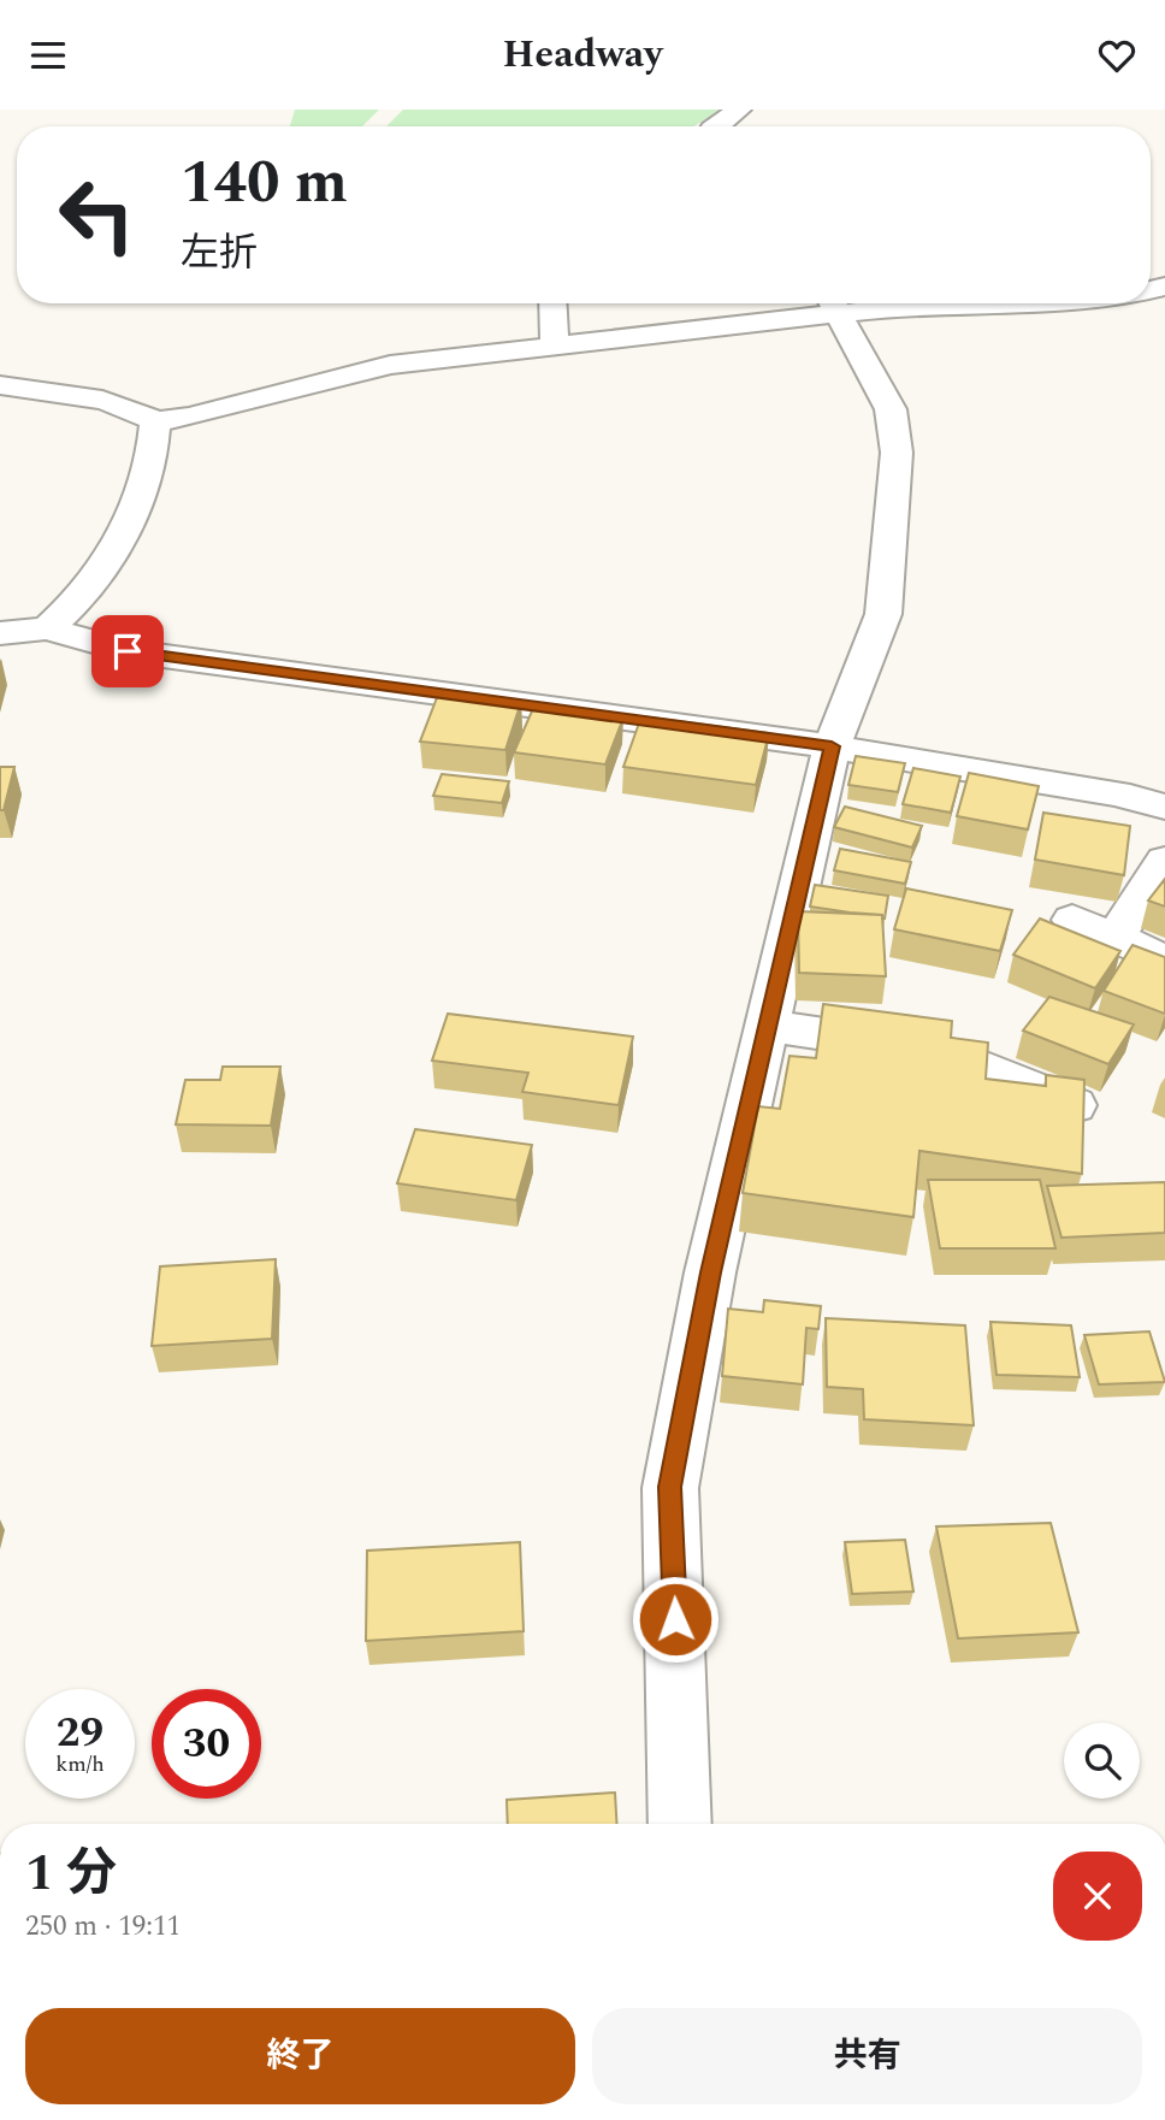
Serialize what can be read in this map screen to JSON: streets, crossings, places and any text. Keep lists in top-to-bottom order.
{
  "page": {
    "header": "Headway",
    "turn": ["140 m", "左折"],
    "speed": "29 km/h",
    "limit": "30",
    "heading": ["1 分", "250 m · 19:11"],
    "buttons": ["終了", "共有"]
  }
}
